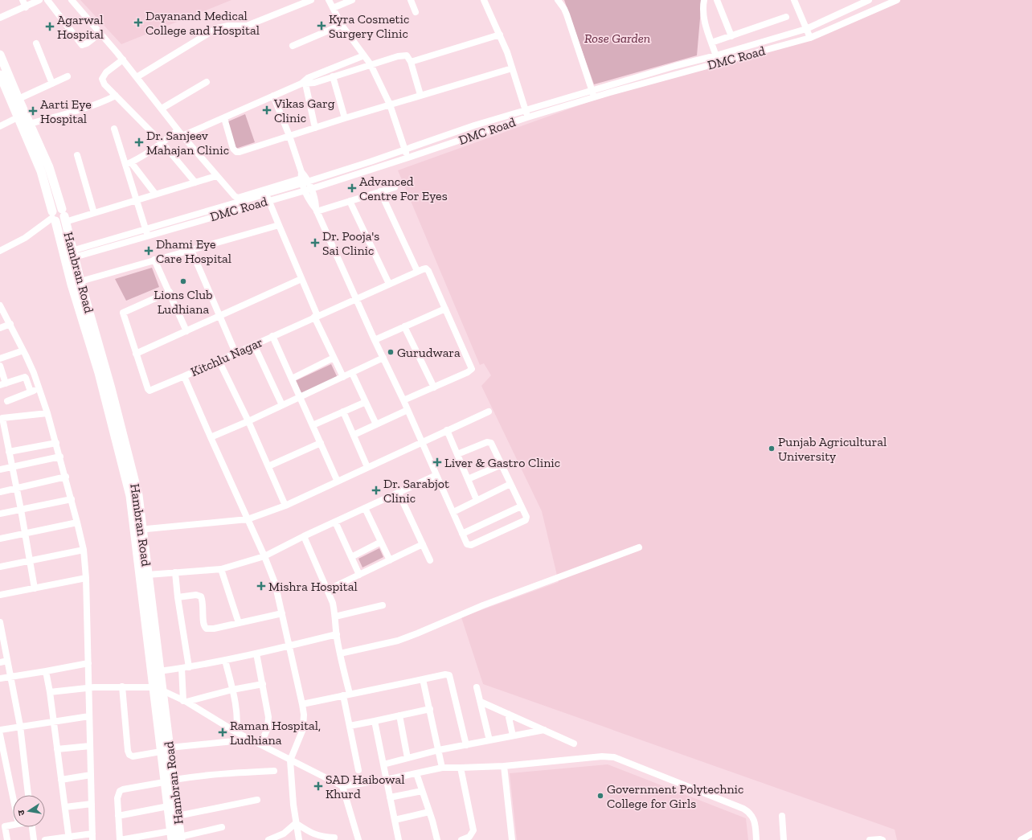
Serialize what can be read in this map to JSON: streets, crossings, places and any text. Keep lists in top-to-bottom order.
{
  "streets": {
    "main road": ["Hambran Road"],
    "street": ["DMC Road", "Kitchlu Nagar"]
  },
  "parks": ["Rose Garden"],
  "places": {
    "health": [
      "Dayanand Medical College and Hospital",
      "Kyra Cosmetic Surgery Clinic",
      "Agarwal Hospital",
      "Vikas Garg Clinic",
      "Aarti Eye Hospital",
      "Dr. Sanjeev Mahajan Clinic",
      "Advanced Centre For Eyes",
      "Dr. Pooja's Sai Clinic",
      "Dhami Eye Care Hospital",
      "Liver & Gastro Clinic",
      "Dr. Sarabjot Clinic",
      "Mishra Hospital",
      "Raman Hospital, Ludhiana",
      "SAD Haibowal Khurd"
    ],
    "other": [
      "Lions Club Ludhiana",
      "Gurudwara",
      "Punjab Agricultural University",
      "Government Polytechnic College for Girls"
    ]
  },
  "north": "left"
}
